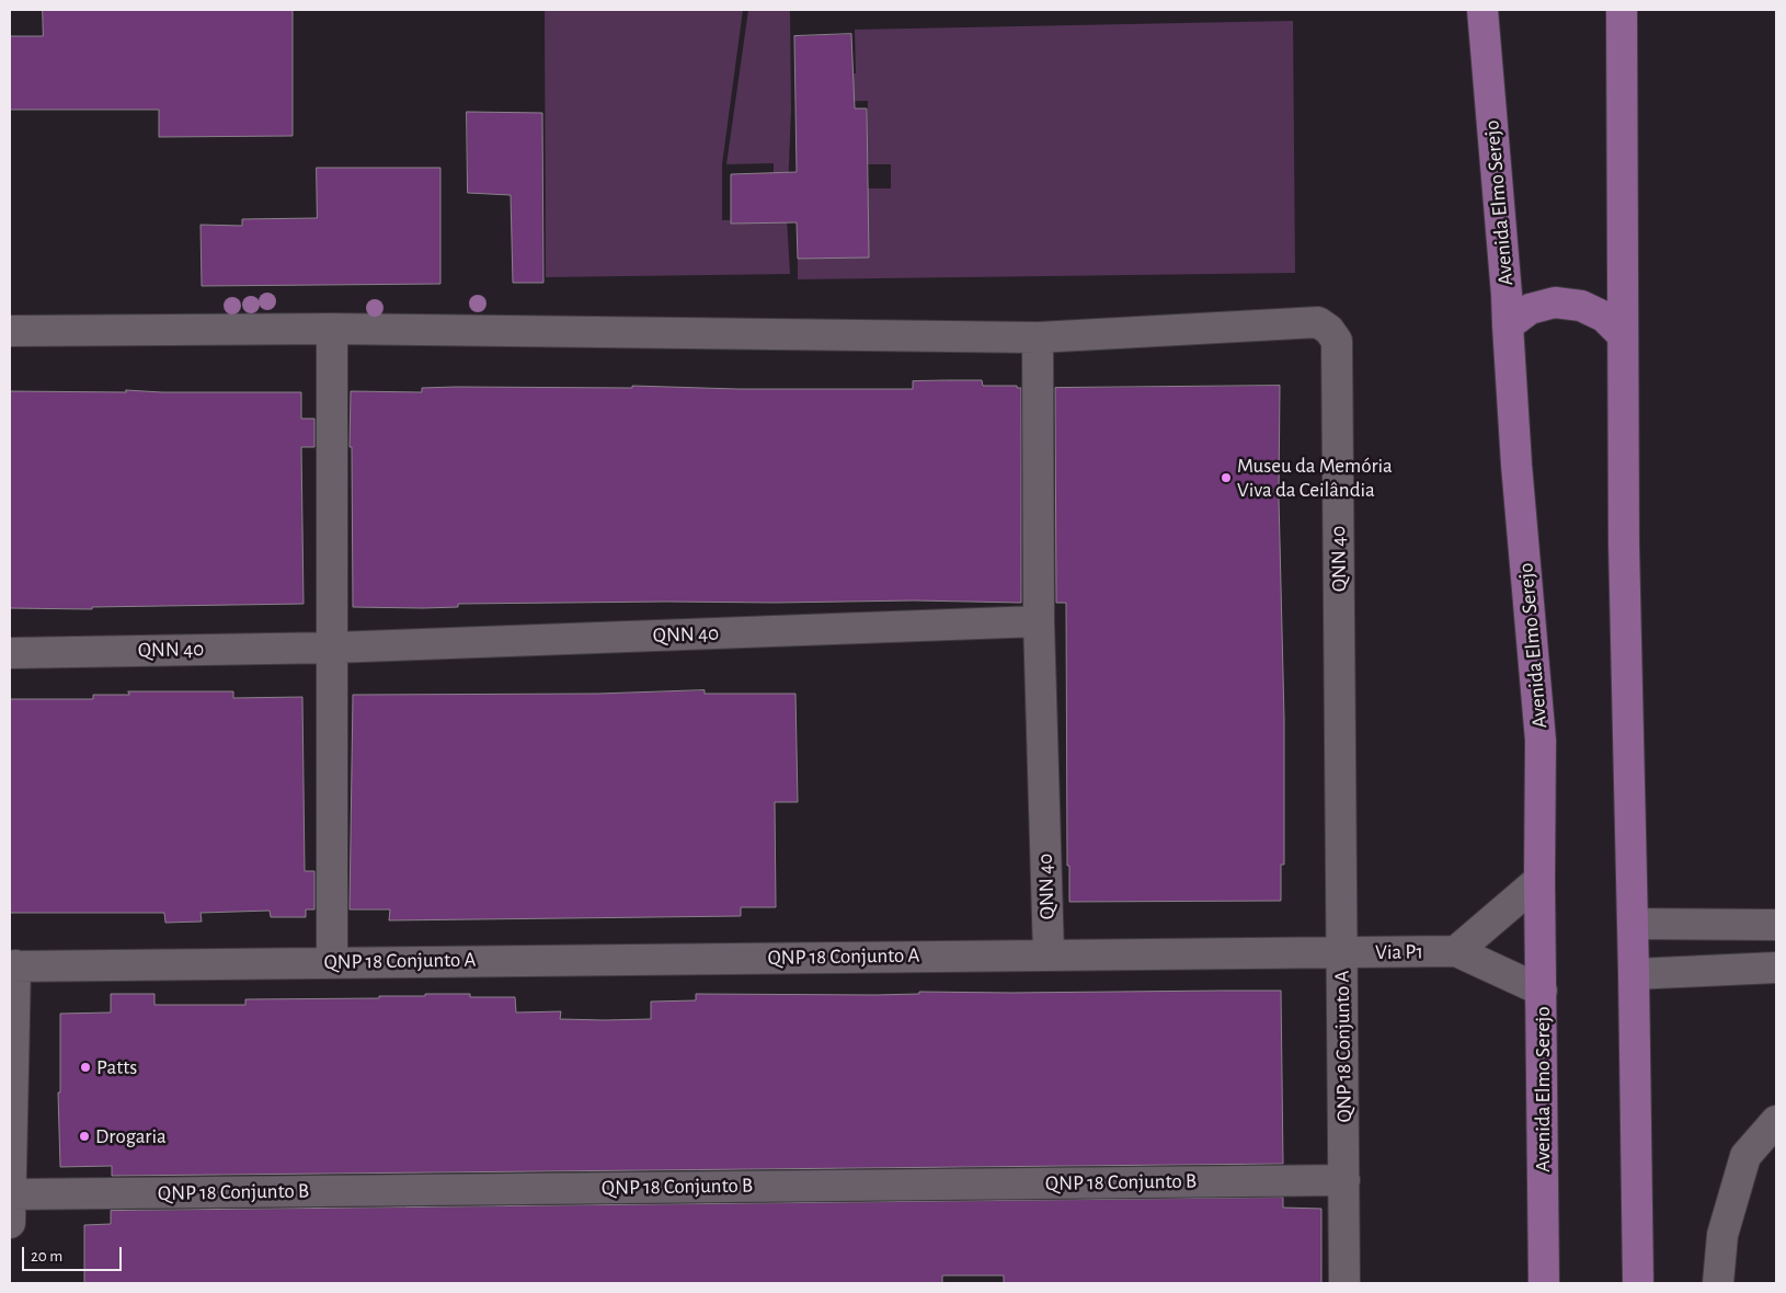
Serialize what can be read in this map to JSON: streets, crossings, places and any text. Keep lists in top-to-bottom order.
{
  "streets": {
    "main road": ["Avenida Elmo Serejo"],
    "street": [
      "QNN 40",
      "Via P1",
      "QNP 18 Conjunto A",
      "QNP 18 Conjunto B"
    ]
  },
  "crossings": [
    ["Avenida Elmo Serejo", "Via P1"],
    ["QNN 40", "Via P1"],
    ["QNN 40", "QNP 18 Conjunto A"],
    ["Via P1", "QNP 18 Conjunto A"],
    ["QNP 18 Conjunto A", "QNP 18 Conjunto B"]
  ],
  "places": ["Museu da Memória Viva da Ceilândia", "Patts", "Drogaria"],
  "scale_bar": "20 m"
}
